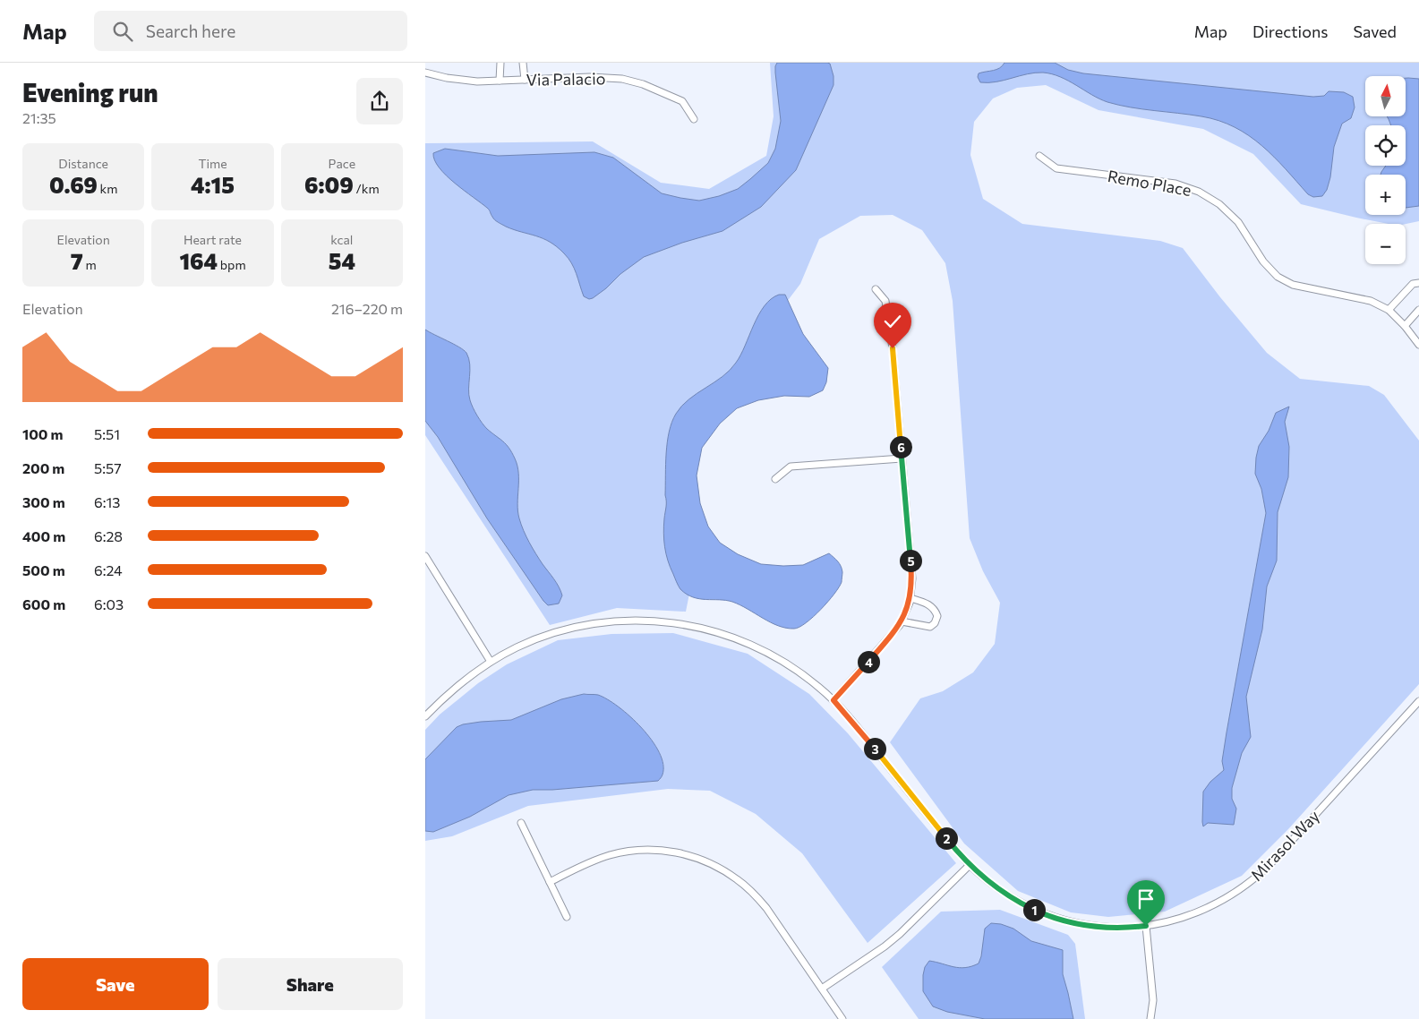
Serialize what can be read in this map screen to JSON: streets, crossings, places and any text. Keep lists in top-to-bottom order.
{
  "streets": {
    "street": ["Via Palacio", "Remo Place", "Mirasol Way"]
  },
  "north": "top",
  "page": {
    "header": "Map",
    "search": "Search here",
    "nav": ["Map", "Directions", "Saved"],
    "heading": ["Evening run", "21:35"],
    "map_buttons": ["+", "−"],
    "stats": [
      ["Distance", "0.69 km"],
      ["Time", "4:15"],
      ["Pace", "6:09 /km"],
      ["Elevation", "7 m"],
      ["Heart rate", "164 bpm"],
      ["kcal", "54"]
    ],
    "chart": ["Elevation", "216–220 m"],
    "list": [
      {
        "name": "100 m",
        "note": "5:51"
      },
      {
        "name": "200 m",
        "note": "5:57"
      },
      {
        "name": "300 m",
        "note": "6:13"
      },
      {
        "name": "400 m",
        "note": "6:28"
      },
      {
        "name": "500 m",
        "note": "6:24"
      },
      {
        "name": "600 m",
        "note": "6:03"
      }
    ],
    "pins": [
      "6",
      "5",
      "4",
      "3",
      "2",
      "1"
    ],
    "buttons": ["Save", "Share"]
  }
}
